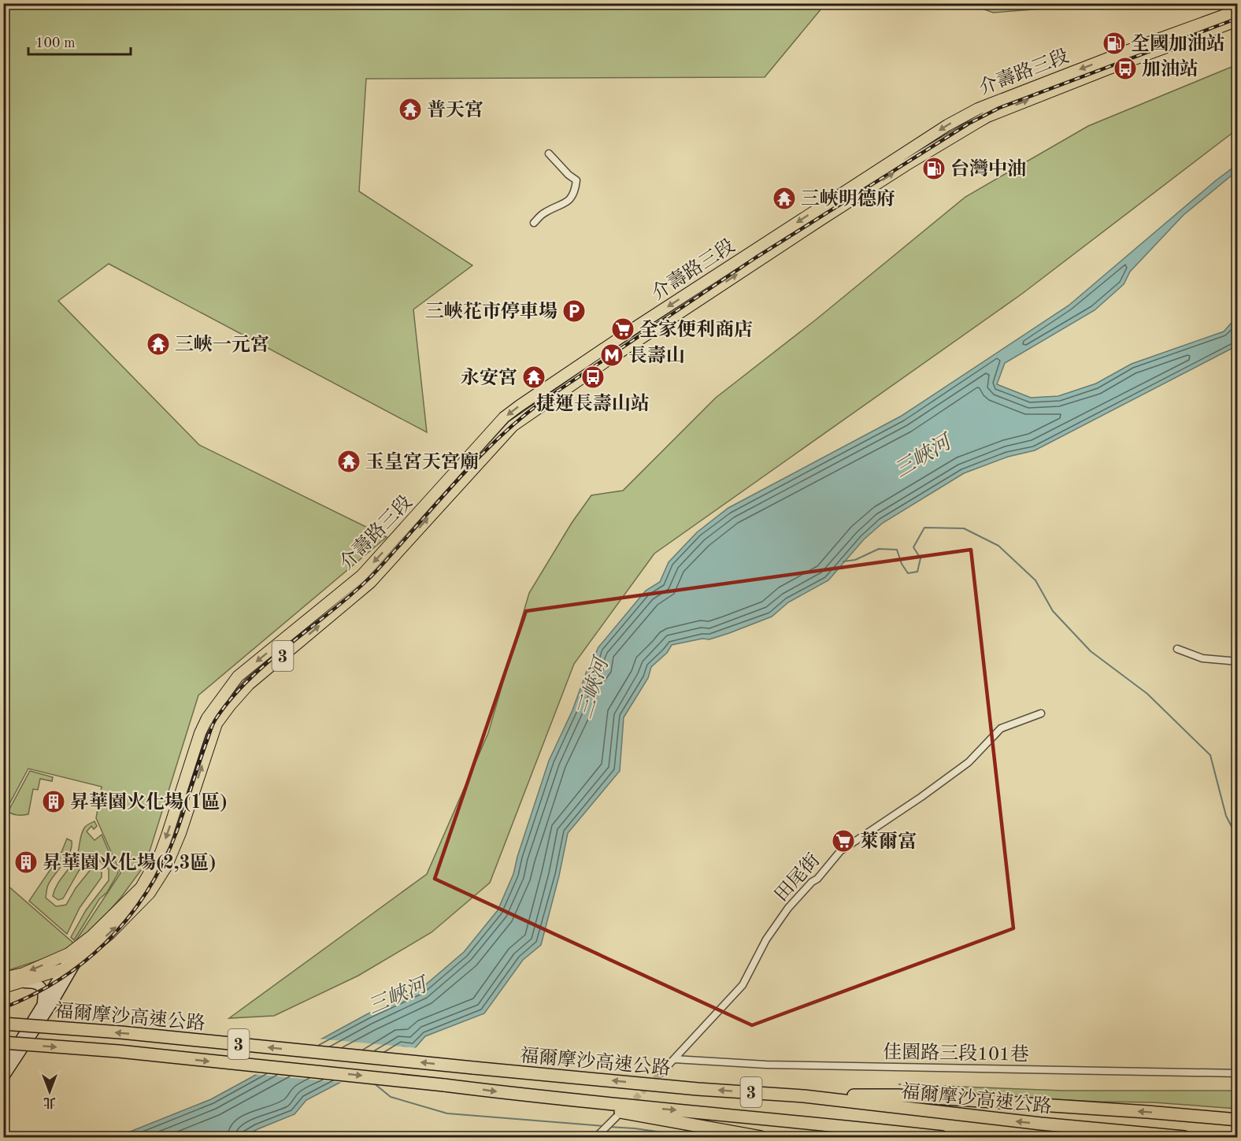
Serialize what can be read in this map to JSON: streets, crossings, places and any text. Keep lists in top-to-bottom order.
{
  "streets": {
    "highway": ["3", "福爾摩沙高速公路"],
    "main road": ["介壽路三段"],
    "street": ["田尾街", "佳園路三段101巷"]
  },
  "crossings": [
    ["介壽路三段", "3"],
    ["田尾街", "佳園路三段101巷"]
  ],
  "water": ["三峽河"],
  "places": {
    "fuel station": ["全國加油站", "台灣中油"],
    "bus stop": ["加油站", "捷運長壽山站"],
    "temple": [
      "普天宮",
      "三峽明德府",
      "三峽一元宮",
      "永安宮",
      "玉皇宮天宮廟"
    ],
    "parking": ["三峽花市停車場"],
    "supermarket": ["全家便利商店", "萊爾富"],
    "metro station": ["長壽山"],
    "building": ["昇華園火化場(1區)", "昇華園火化場(2,3區)"]
  },
  "scale_bar": "100 m",
  "north": "bottom"
}
